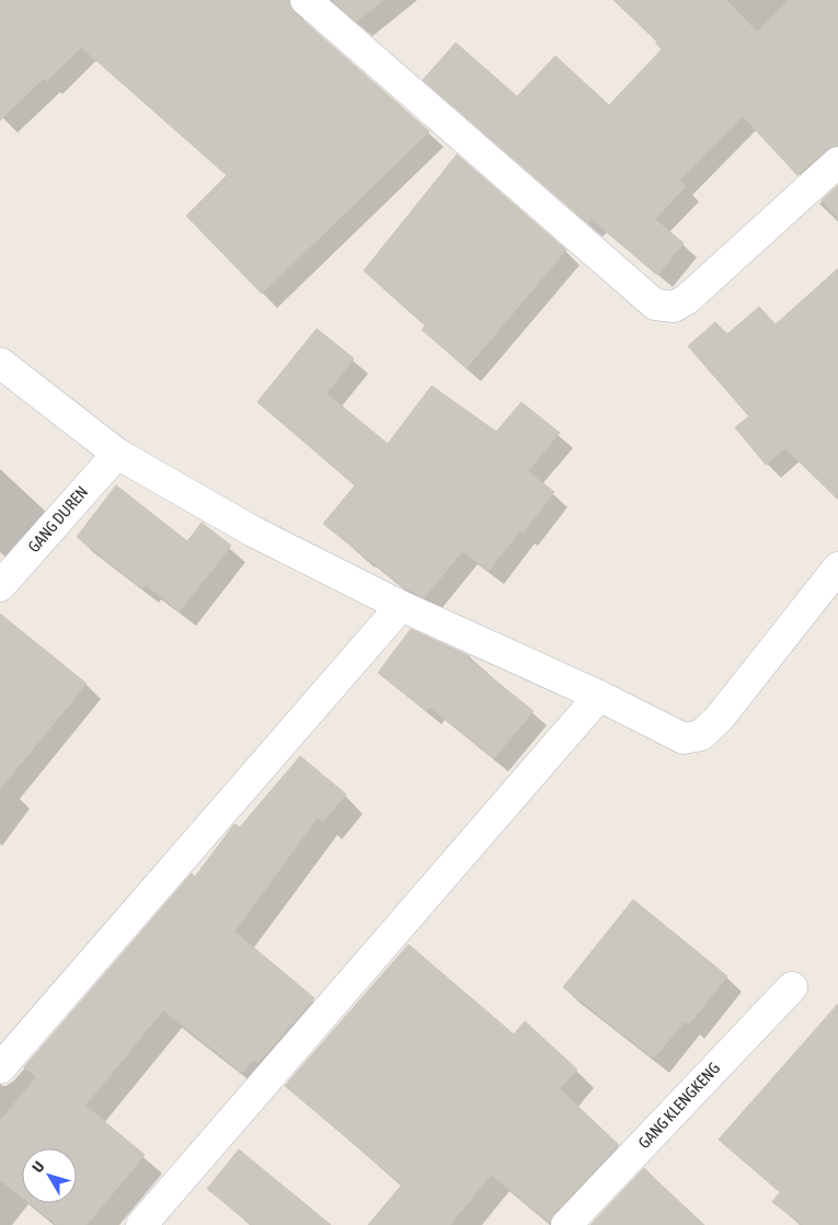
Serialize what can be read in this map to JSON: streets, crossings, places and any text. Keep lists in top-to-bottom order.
{
  "streets": {
    "street": ["GANG DUREN", "GANG KLENGKENG"]
  },
  "north": "top left"
}
